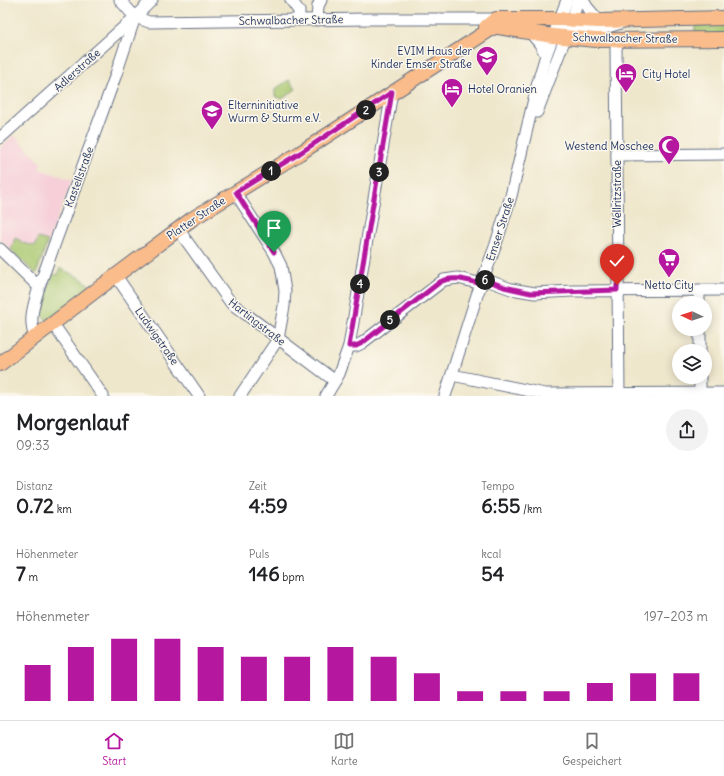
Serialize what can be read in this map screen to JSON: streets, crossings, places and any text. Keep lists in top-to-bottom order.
{
  "streets": {
    "main road": ["Schwalbacher Straße", "Platter Straße"],
    "street": [
      "Adlerstraße",
      "Kastellstraße",
      "Wellritzstraße",
      "Emser Straße",
      "Hartingstraße",
      "Ludwigstraße"
    ]
  },
  "crossings": [
    ["Schwalbacher Straße", "Adlerstraße"],
    ["Schwalbacher Straße", "Kastellstraße"],
    ["Schwalbacher Straße", "Wellritzstraße"],
    ["Schwalbacher Straße", "Platter Straße"],
    ["Schwalbacher Straße", "Emser Straße"],
    ["Adlerstraße", "Kastellstraße"],
    ["Kastellstraße", "Platter Straße"],
    ["Platter Straße", "Hartingstraße"],
    ["Platter Straße", "Ludwigstraße"]
  ],
  "places": {
    "school or university": ["EVIM Haus der Kinder Emser Straße", "Elterninitiative Wurm & Sturm e.V."],
    "hotel": ["City Hotel", "Hotel Oranien"],
    "mosque": ["Westend Moschee"],
    "supermarket": ["Netto City"]
  },
  "north": "left",
  "page": {
    "pins": [
      "2",
      "1",
      "3",
      "6",
      "4",
      "5"
    ],
    "heading": ["Morgenlauf", "09:33"],
    "stats": [
      ["Distanz", "0.72 km"],
      ["Zeit", "4:59"],
      ["Tempo", "6:55 /km"],
      ["Höhenmeter", "7 m"],
      ["Puls", "146 bpm"],
      ["kcal", "54"]
    ],
    "chart": ["Höhenmeter", "197–203 m"],
    "tabs": ["Start", "Karte", "Gespeichert"]
  }
}
